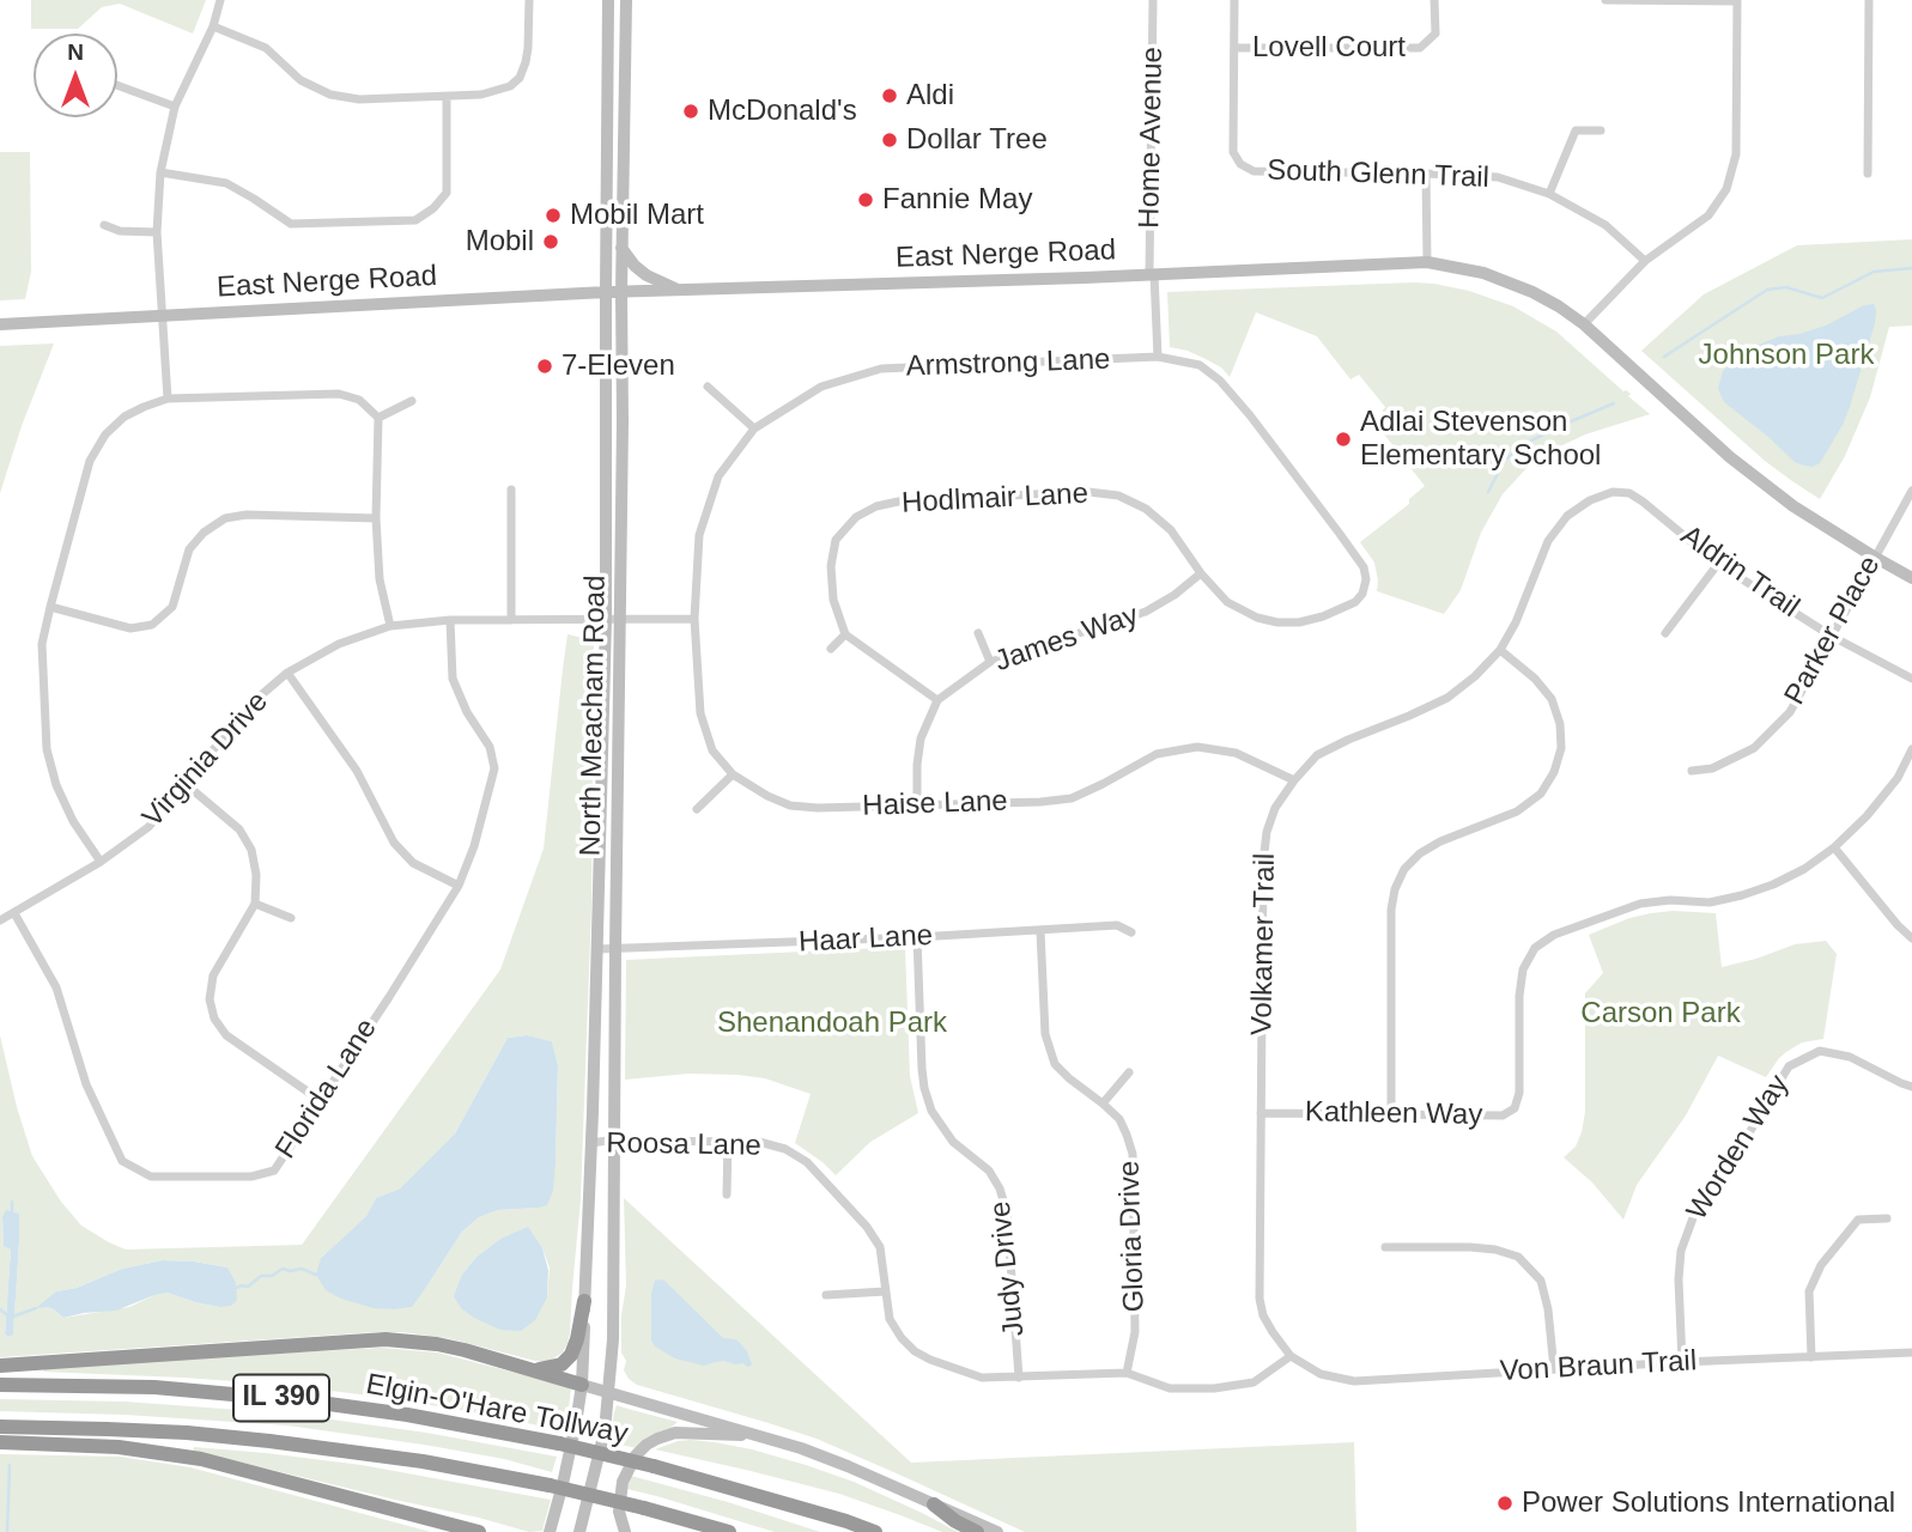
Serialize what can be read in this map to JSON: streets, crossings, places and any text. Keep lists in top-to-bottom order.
{
  "streets": {
    "highway": ["IL 390", "Elgin-O'Hare Tollway"],
    "main road": ["East Nerge Road", "North Meacham Road"],
    "street": [
      "Lovell Court",
      "Home Avenue",
      "South Glenn Trail",
      "Armstrong Lane",
      "Hodlmair Lane",
      "Aldrin Trail",
      "Parker Place",
      "James Way",
      "Virginia Drive",
      "Haise Lane",
      "Haar Lane",
      "Volkamer Trail",
      "Florida Lane",
      "Kathleen Way",
      "Roosa Lane",
      "Worden Way",
      "Gloria Drive",
      "Judy Drive",
      "Von Braun Trail"
    ]
  },
  "crossings": [
    ["Lovell Court", "South Glenn Trail"],
    ["Home Avenue", "East Nerge Road"],
    ["Home Avenue", "Armstrong Lane"],
    ["East Nerge Road", "Parker Place"],
    ["East Nerge Road", "North Meacham Road"],
    ["Armstrong Lane", "Hodlmair Lane"],
    ["Armstrong Lane", "Virginia Drive"],
    ["Armstrong Lane", "Haise Lane"],
    ["Hodlmair Lane", "James Way"],
    ["Aldrin Trail", "Parker Place"],
    ["Aldrin Trail", "Volkamer Trail"],
    ["North Meacham Road", "Virginia Drive"],
    ["North Meacham Road", "Haar Lane"],
    ["North Meacham Road", "Roosa Lane"],
    ["Virginia Drive", "Haise Lane"],
    ["Virginia Drive", "Florida Lane"],
    ["Haise Lane", "Volkamer Trail"],
    ["Haar Lane", "Gloria Drive"],
    ["Haar Lane", "Judy Drive"],
    ["Volkamer Trail", "Kathleen Way"],
    ["Volkamer Trail", "Roosa Lane"],
    ["Volkamer Trail", "Von Braun Trail"],
    ["Roosa Lane", "Gloria Drive"],
    ["Roosa Lane", "Judy Drive"],
    ["Roosa Lane", "Von Braun Trail"],
    ["Worden Way", "Von Braun Trail"]
  ],
  "parks": ["Johnson Park", "Carson Park", "Shenandoah Park"],
  "places": [
    "Aldi",
    "McDonald's",
    "Dollar Tree",
    "Fannie May",
    "Mobil Mart",
    "Mobil",
    "7-Eleven",
    "Adlai Stevenson Elementary School",
    "Power Solutions International"
  ],
  "north": "top"
}
